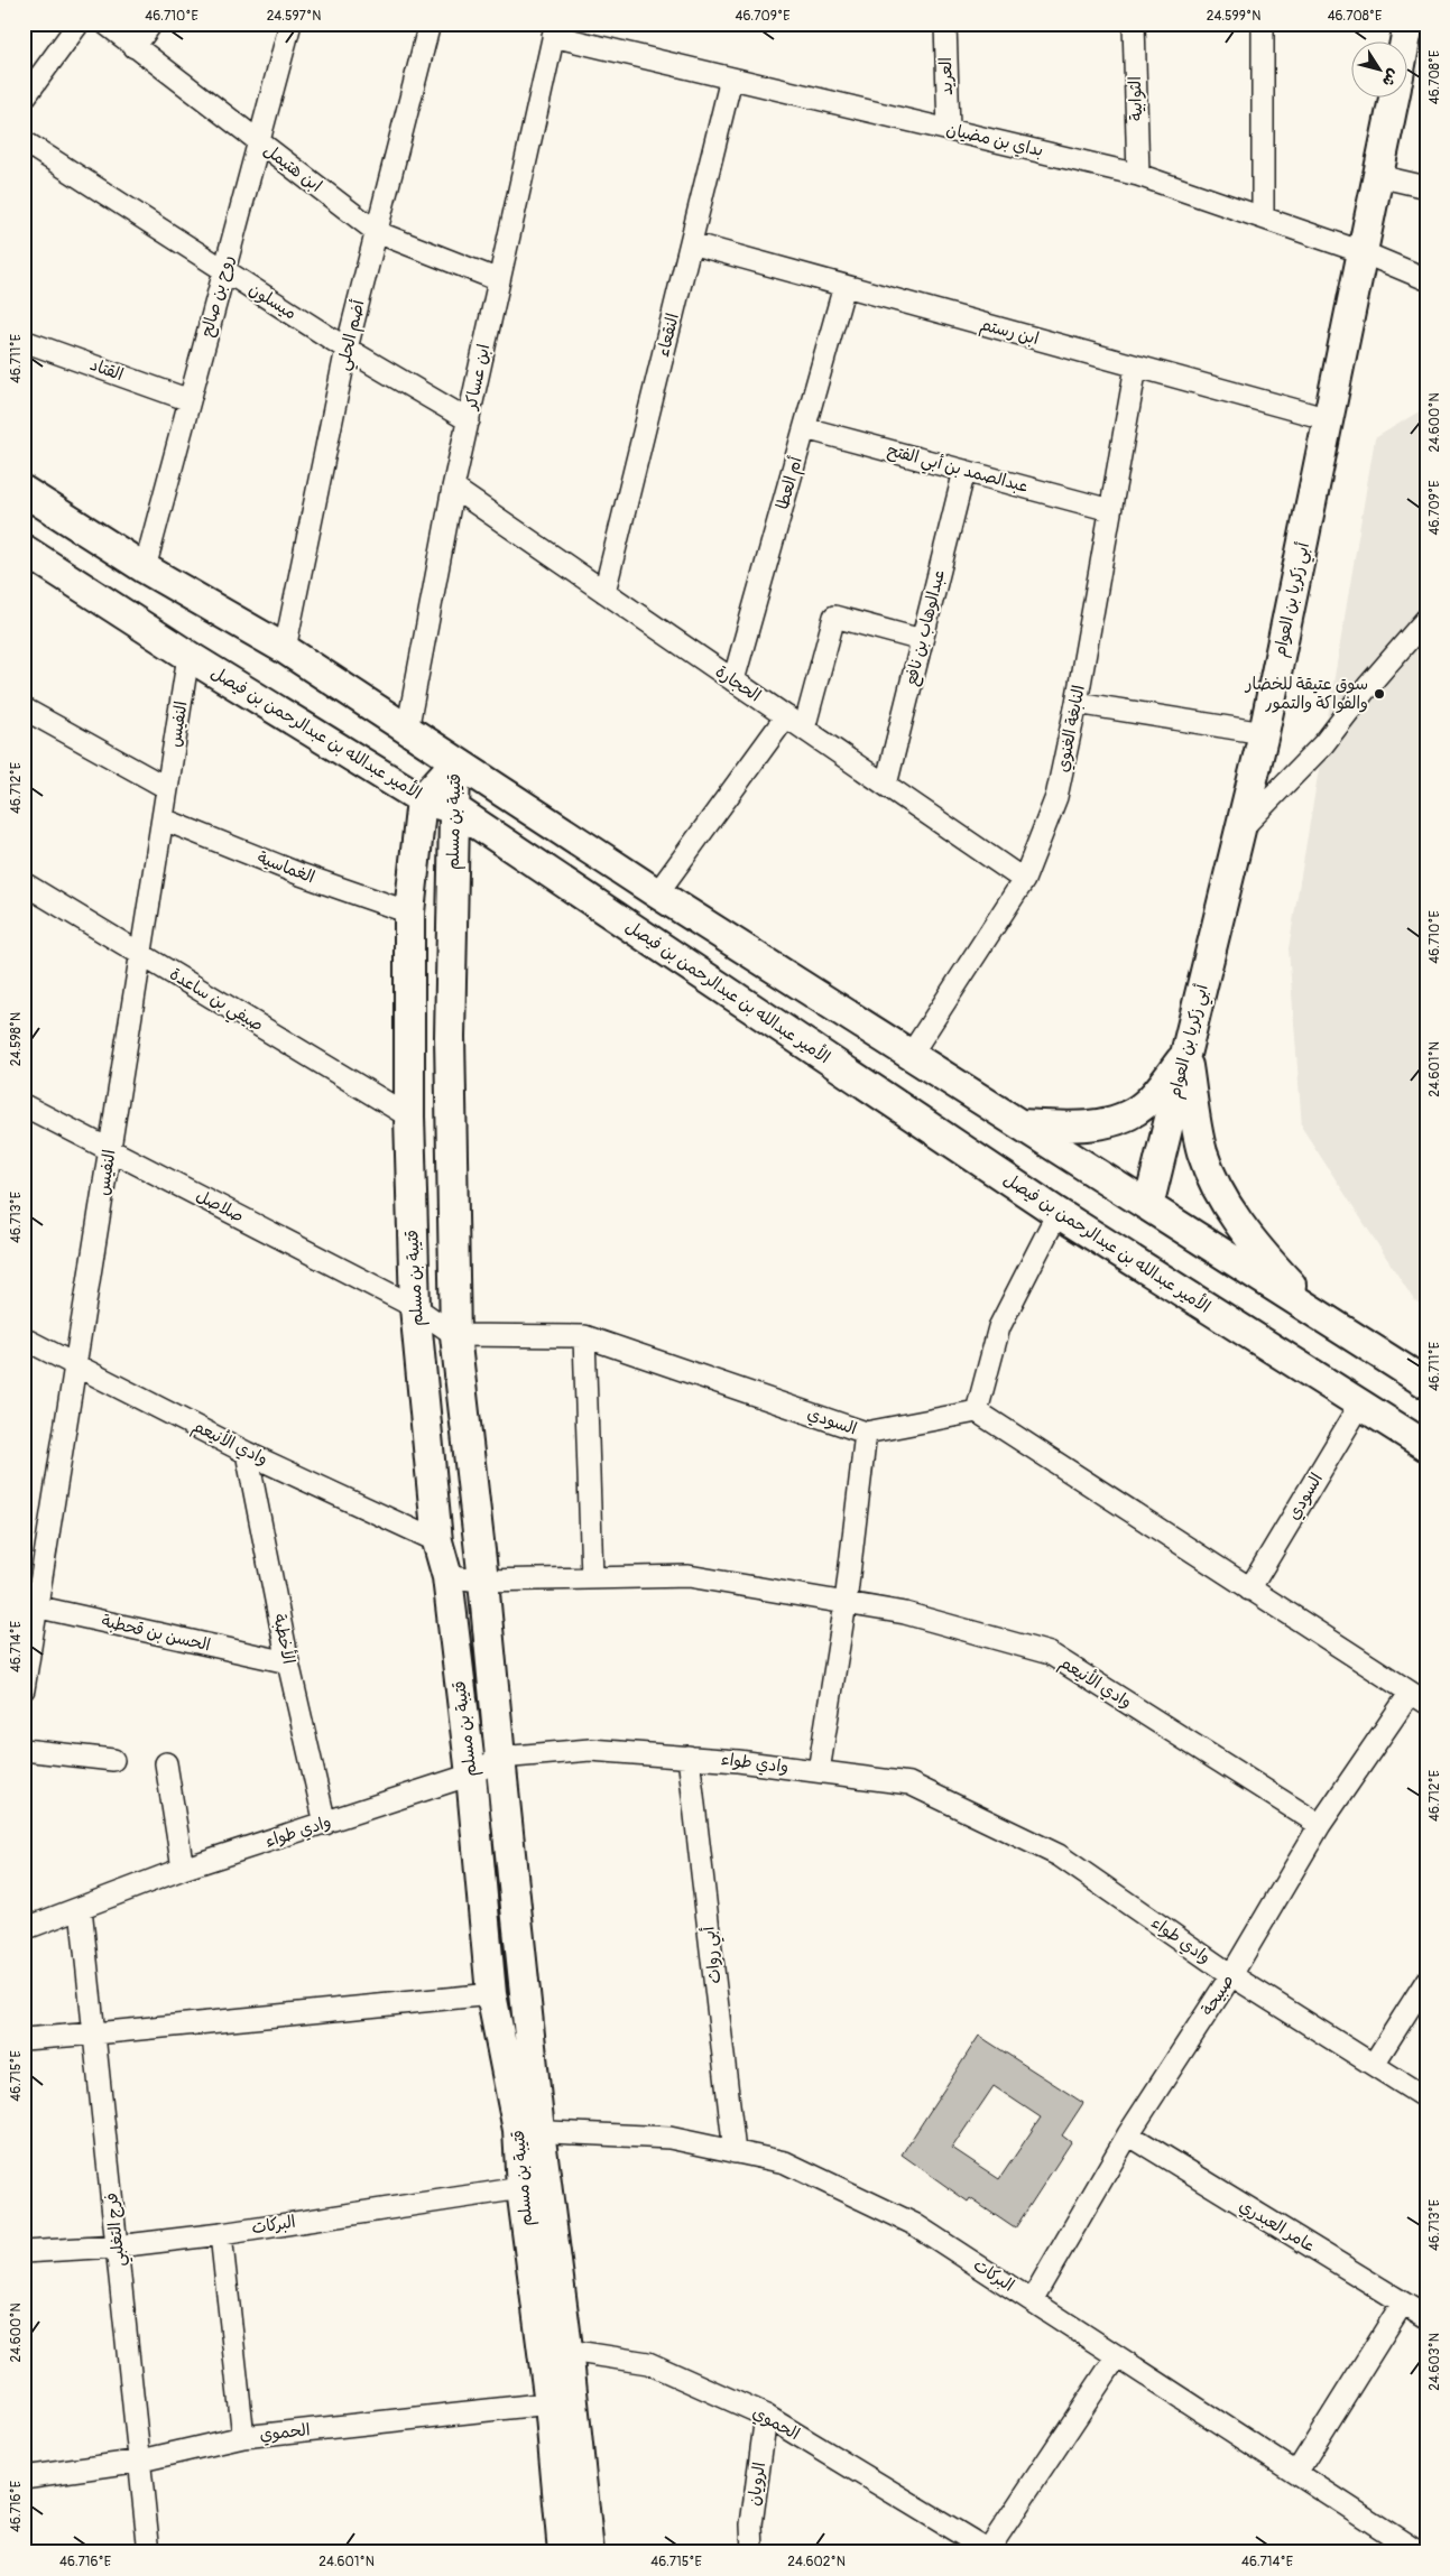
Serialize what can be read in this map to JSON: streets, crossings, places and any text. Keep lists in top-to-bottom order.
{
  "streets": {
    "street": [
      "العريد",
      "الثوابية",
      "بداي بن مضيان",
      "ابن هتيمل",
      "روح بن صالح",
      "ميسلون",
      "ابن رستم",
      "أضم الحلي",
      "النقعاء",
      "القتاد",
      "ابن عساكر",
      "عبدالصمد بن أبي الفتح",
      "أم العطا",
      "أبي زكريا بن العوام",
      "عبدالوهاب بن نافع",
      "الحجارة",
      "النفيس",
      "النابغة الغنوي",
      "الأمير عبدالله بن عبدالرحمن بن فيصل",
      "قتيبة بن مسلم",
      "الغماسية",
      "صيفي بن ساعدة",
      "صلاصل",
      "السودي",
      "وادي الأنيعم",
      "الحسن بن قحطبة",
      "الأخطبة",
      "وادي طواء",
      "أبي رواث",
      "صبيحة",
      "البركات",
      "عامر العبدري",
      "فرج التغلبي",
      "الحموي",
      "الرويان"
    ]
  },
  "crossings": [
    ["العريد", "بداي بن مضيان"],
    ["الثوابية", "بداي بن مضيان"],
    ["بداي بن مضيان", "النقعاء"],
    ["بداي بن مضيان", "ابن عساكر"],
    ["بداي بن مضيان", "أبي زكريا بن العوام"],
    ["ابن هتيمل", "روح بن صالح"],
    ["ابن هتيمل", "أضم الحلي"],
    ["ابن هتيمل", "ابن عساكر"],
    ["روح بن صالح", "ميسلون"],
    ["روح بن صالح", "القتاد"],
    ["ميسلون", "أضم الحلي"],
    ["ميسلون", "ابن عساكر"],
    ["ابن رستم", "النقعاء"],
    ["ابن رستم", "أم العطا"],
    ["ابن رستم", "أبي زكريا بن العوام"],
    ["ابن رستم", "النابغة الغنوي"],
    ["النقعاء", "الحجارة"],
    ["ابن عساكر", "الحجارة"],
    ["عبدالصمد بن أبي الفتح", "أم العطا"],
    ["عبدالصمد بن أبي الفتح", "عبدالوهاب بن نافع"],
    ["عبدالصمد بن أبي الفتح", "النابغة الغنوي"],
    ["أم العطا", "الحجارة"],
    ["عبدالوهاب بن نافع", "الحجارة"],
    ["الحجارة", "النابغة الغنوي"],
    ["النفيس", "الأمير عبدالله بن عبدالرحمن بن فيصل"],
    ["النفيس", "الغماسية"],
    ["النفيس", "صيفي بن ساعدة"],
    ["النفيس", "صلاصل"],
    ["النفيس", "وادي الأنيعم"],
    ["النفيس", "الحسن بن قحطبة"],
    ["الأمير عبدالله بن عبدالرحمن بن فيصل", "قتيبة بن مسلم"],
    ["الأمير عبدالله بن عبدالرحمن بن فيصل", "السودي"],
    ["قتيبة بن مسلم", "الغماسية"],
    ["قتيبة بن مسلم", "صيفي بن ساعدة"],
    ["قتيبة بن مسلم", "صلاصل"],
    ["قتيبة بن مسلم", "السودي"],
    ["قتيبة بن مسلم", "وادي الأنيعم"],
    ["قتيبة بن مسلم", "وادي طواء"],
    ["قتيبة بن مسلم", "البركات"],
    ["قتيبة بن مسلم", "الحموي"],
    ["وادي الأنيعم", "الأخطبة"],
    ["وادي الأنيعم", "صبيحة"],
    ["الحسن بن قحطبة", "الأخطبة"],
    ["الأخطبة", "وادي طواء"],
    ["وادي طواء", "أبي رواث"],
    ["وادي طواء", "صبيحة"],
    ["وادي طواء", "فرج التغلبي"],
    ["أبي رواث", "البركات"],
    ["صبيحة", "البركات"],
    ["صبيحة", "عامر العبدري"],
    ["البركات", "فرج التغلبي"],
    ["فرج التغلبي", "الحموي"],
    ["الحموي", "الرويان"]
  ],
  "places": ["سوق عتيقة للخضار والفواكة والتمور"],
  "north": "bottom right",
  "coordinates": [
    "46.710°E",
    "24.597°N",
    "46.709°E",
    "24.599°N",
    "46.708°E",
    "46.711°E",
    "24.600°N",
    "46.712°E",
    "24.598°N",
    "24.601°N",
    "46.713°E",
    "46.714°E",
    "46.715°E",
    "24.603°N",
    "46.716°E",
    "24.602°N"
  ]
}
